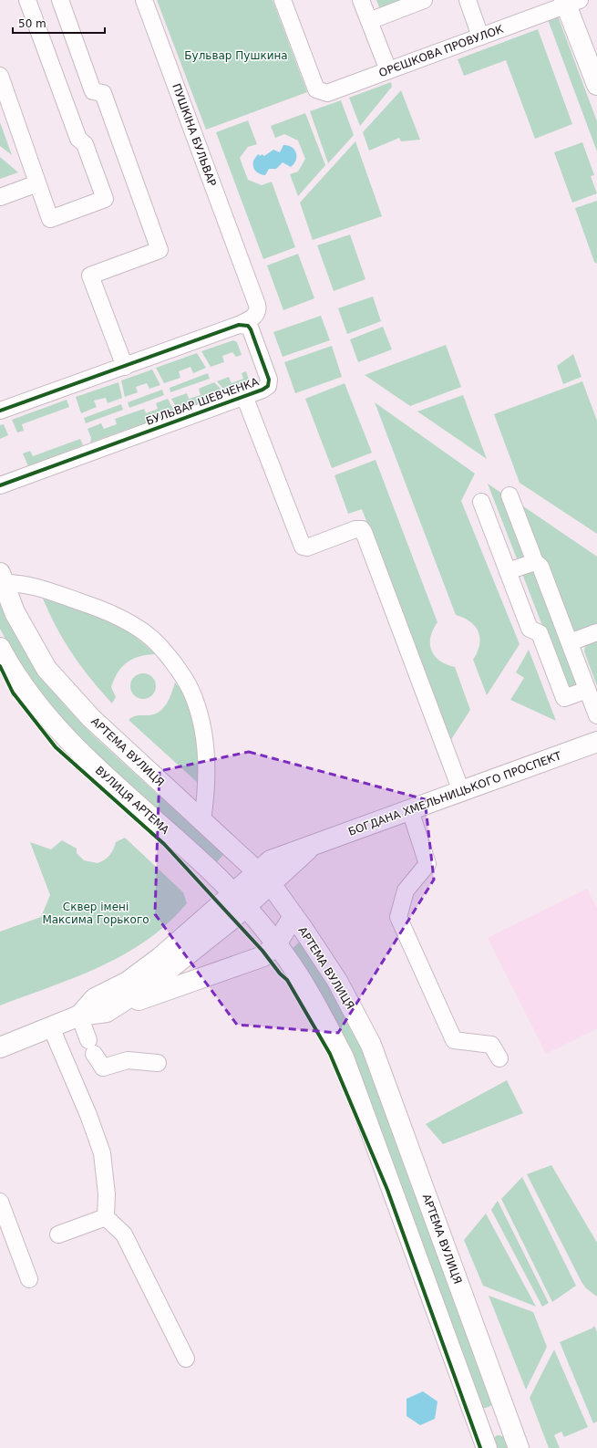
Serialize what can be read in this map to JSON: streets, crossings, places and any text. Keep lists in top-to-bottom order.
{
  "streets": {
    "main road": ["АРТЕМА ВУЛИЦЯ", "БОГДАНА ХМЕЛЬНИЦЬКОГО ПРОСПЕКТ", "ВУЛИЦЯ АРТЕМА"],
    "street": ["ОРЄШКОВА ПРОВУЛОК", "ПУШКІНА БУЛЬВАР", "БУЛЬВАР ШЕВЧЕНКА"]
  },
  "crossings": [
    ["ПУШКІНА БУЛЬВАР", "БУЛЬВАР ШЕВЧЕНКА"],
    ["АРТЕМА ВУЛИЦЯ", "БОГДАНА ХМЕЛЬНИЦЬКОГО ПРОСПЕКТ"],
    ["БОГДАНА ХМЕЛЬНИЦЬКОГО ПРОСПЕКТ", "ВУЛИЦЯ АРТЕМА"]
  ],
  "parks": ["Бульвар Пушкина", "Сквер імені Максима Горького"],
  "scale_bar": "50 m"
}
